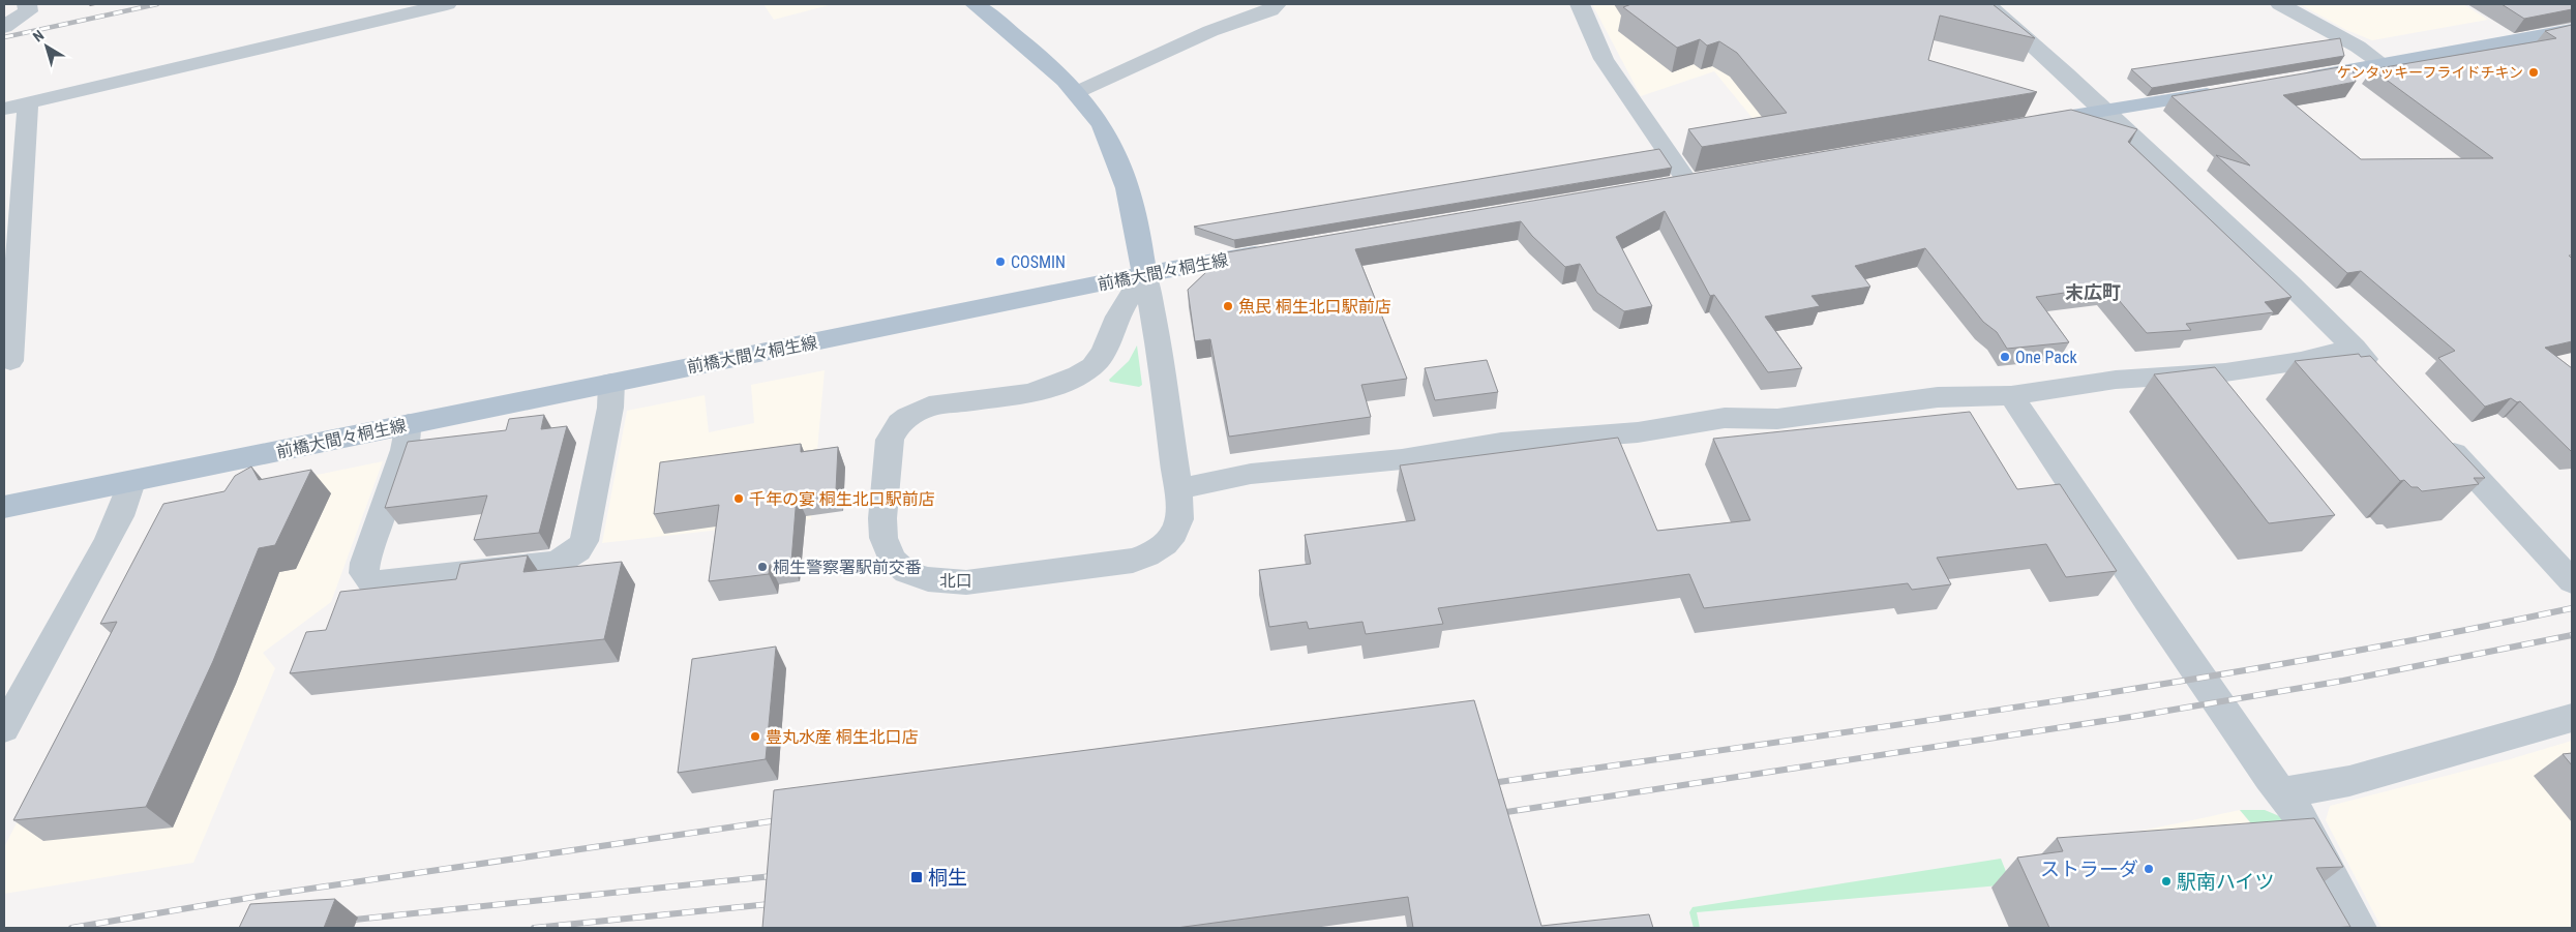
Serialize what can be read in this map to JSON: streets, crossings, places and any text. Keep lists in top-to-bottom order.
{
  "streets": {
    "main road": ["前橋大間々桐生線"],
    "street": ["北口"]
  },
  "crossings": [
    ["前橋大間々桐生線", "北口"]
  ],
  "districts": ["末広町"],
  "places": {
    "other": [
      "ケンタッキーフライドチキン",
      "COSMIN",
      "魚民 桐生北口駅前店",
      "One Pack",
      "千年の宴 桐生北口駅前店",
      "桐生警察署駅前交番",
      "豊丸水産 桐生北口店",
      "ストラーダ",
      "駅南ハイツ"
    ],
    "transit": ["桐生"]
  },
  "north": "top left"
}
